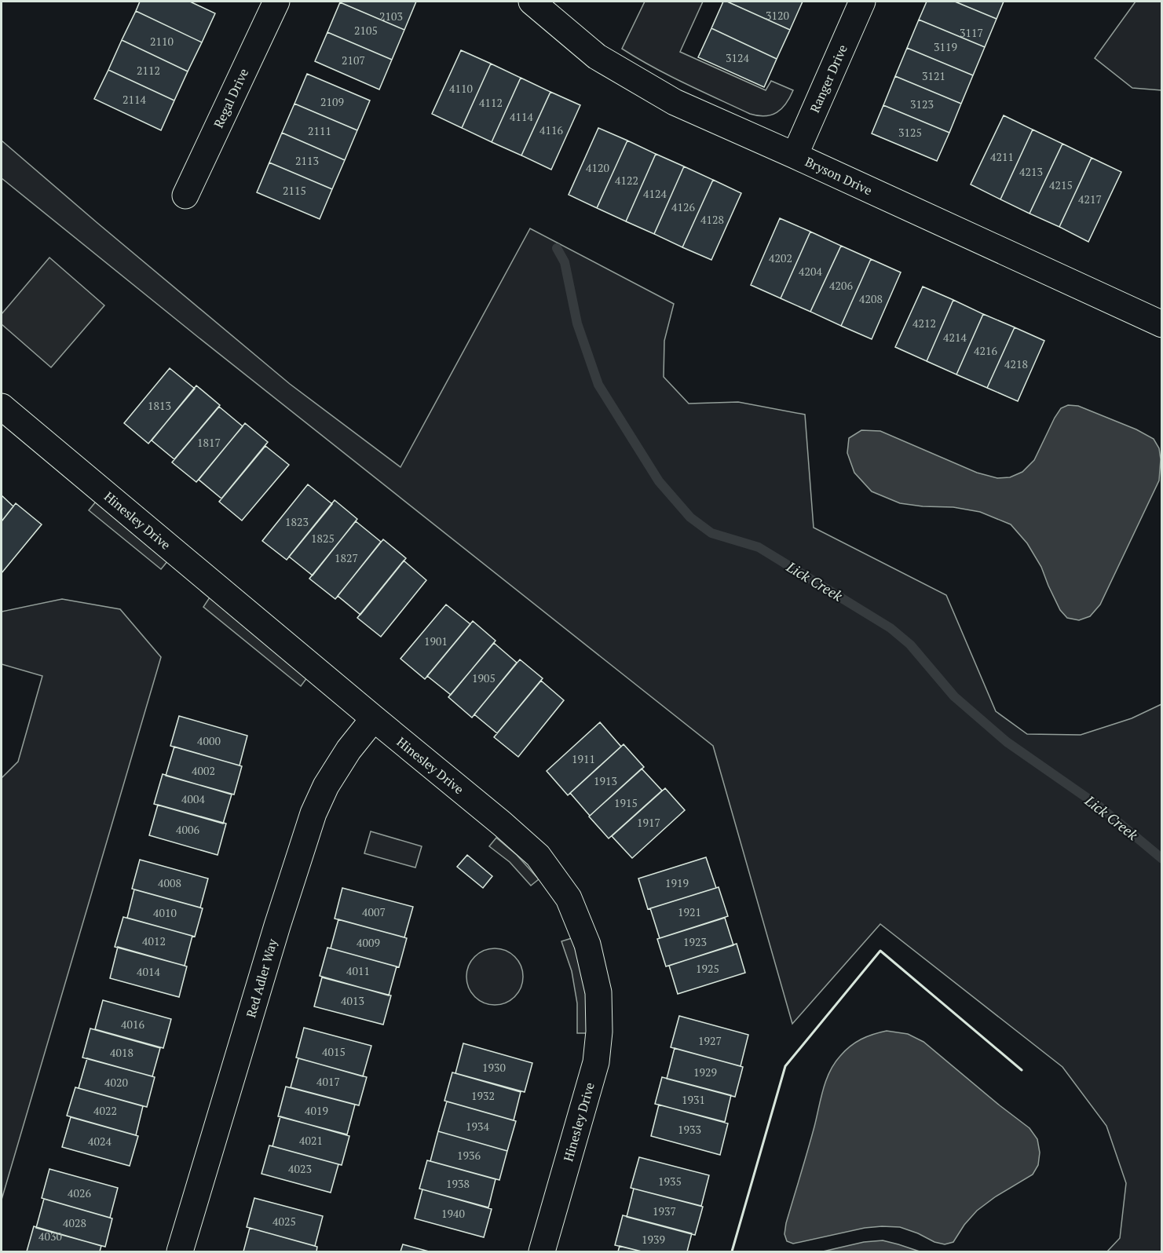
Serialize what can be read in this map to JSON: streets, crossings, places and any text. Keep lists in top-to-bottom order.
{
  "streets": {
    "street": [
      "Ranger Drive",
      "Regal Drive",
      "Bryson Drive",
      "Hinesley Drive",
      "Red Adler Way"
    ]
  },
  "crossings": [
    ["Ranger Drive", "Bryson Drive"],
    ["Hinesley Drive", "Red Adler Way"]
  ],
  "water": ["Lick Creek"],
  "house_numbers": [
    "3120",
    "2103",
    "2105",
    "3117",
    "2110",
    "3119",
    "3124",
    "2107",
    "2112",
    "3121",
    "4110",
    "2114",
    "2109",
    "4112",
    "3123",
    "4114",
    "4116",
    "2111",
    "3125",
    "4211",
    "2113",
    "4120",
    "4213",
    "4122",
    "4215",
    "2115",
    "4124",
    "4217",
    "4126",
    "4128",
    "4202",
    "4204",
    "4206",
    "4208",
    "4212",
    "4214",
    "4216",
    "4218",
    "1813",
    "1817",
    "1823",
    "1825",
    "1827",
    "1901",
    "1905",
    "4000",
    "1911",
    "4002",
    "1913",
    "4004",
    "1915",
    "1917",
    "4006",
    "4008",
    "1919",
    "4007",
    "1921",
    "4010",
    "4012",
    "1923",
    "4009",
    "1925",
    "4011",
    "4014",
    "4013",
    "4016",
    "1927",
    "4015",
    "4018",
    "1930",
    "1929",
    "4017",
    "4020",
    "1932",
    "1931",
    "4022",
    "4019",
    "1934",
    "1933",
    "4021",
    "4024",
    "1936",
    "4023",
    "1935",
    "1938",
    "4026",
    "1937",
    "1940",
    "4025",
    "4028",
    "4030",
    "1939"
  ]
}
